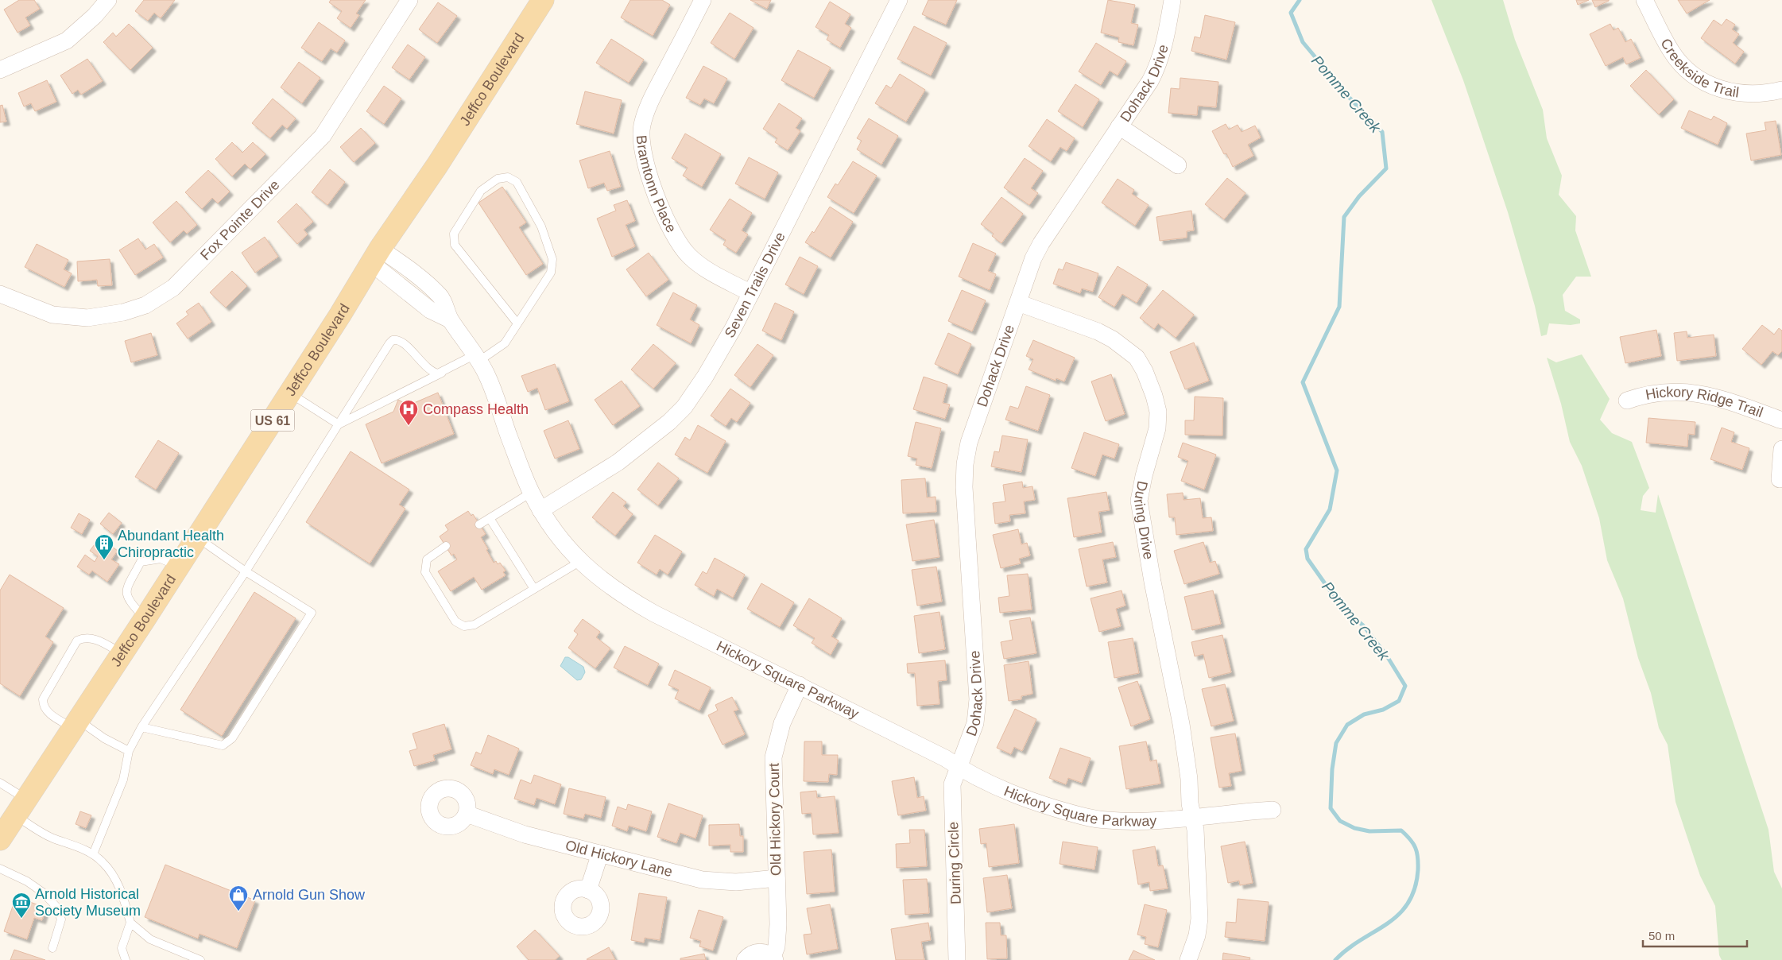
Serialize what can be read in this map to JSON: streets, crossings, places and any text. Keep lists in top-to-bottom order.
{
  "streets": {
    "main road": ["Jeffco Boulevard", "US 61"],
    "street": [
      "Creekside Trail",
      "Dohack Drive",
      "Bramtonn Place",
      "Fox Pointe Drive",
      "Seven Trails Drive",
      "Hickory Ridge Trail",
      "During Drive",
      "Hickory Square Parkway",
      "Old Hickory Court",
      "Old Hickory Lane",
      "During Circle"
    ]
  },
  "crossings": [
    ["Jeffco Boulevard", "Hickory Square Parkway"],
    ["Dohack Drive", "During Drive"],
    ["Dohack Drive", "Hickory Square Parkway"],
    ["Dohack Drive", "During Circle"],
    ["Bramtonn Place", "Seven Trails Drive"],
    ["Seven Trails Drive", "Hickory Square Parkway"],
    ["During Drive", "Hickory Square Parkway"],
    ["Hickory Square Parkway", "Old Hickory Court"],
    ["Hickory Square Parkway", "During Circle"],
    ["Old Hickory Court", "Old Hickory Lane"]
  ],
  "water": ["Pomme Creek"],
  "places": {
    "hospital": ["Compass Health"],
    "building": ["Abundant Health Chiropractic"],
    "shop": ["Arnold Gun Show"],
    "museum": ["Arnold Historical Society Museum"]
  },
  "scale_bar": "50 m"
}
